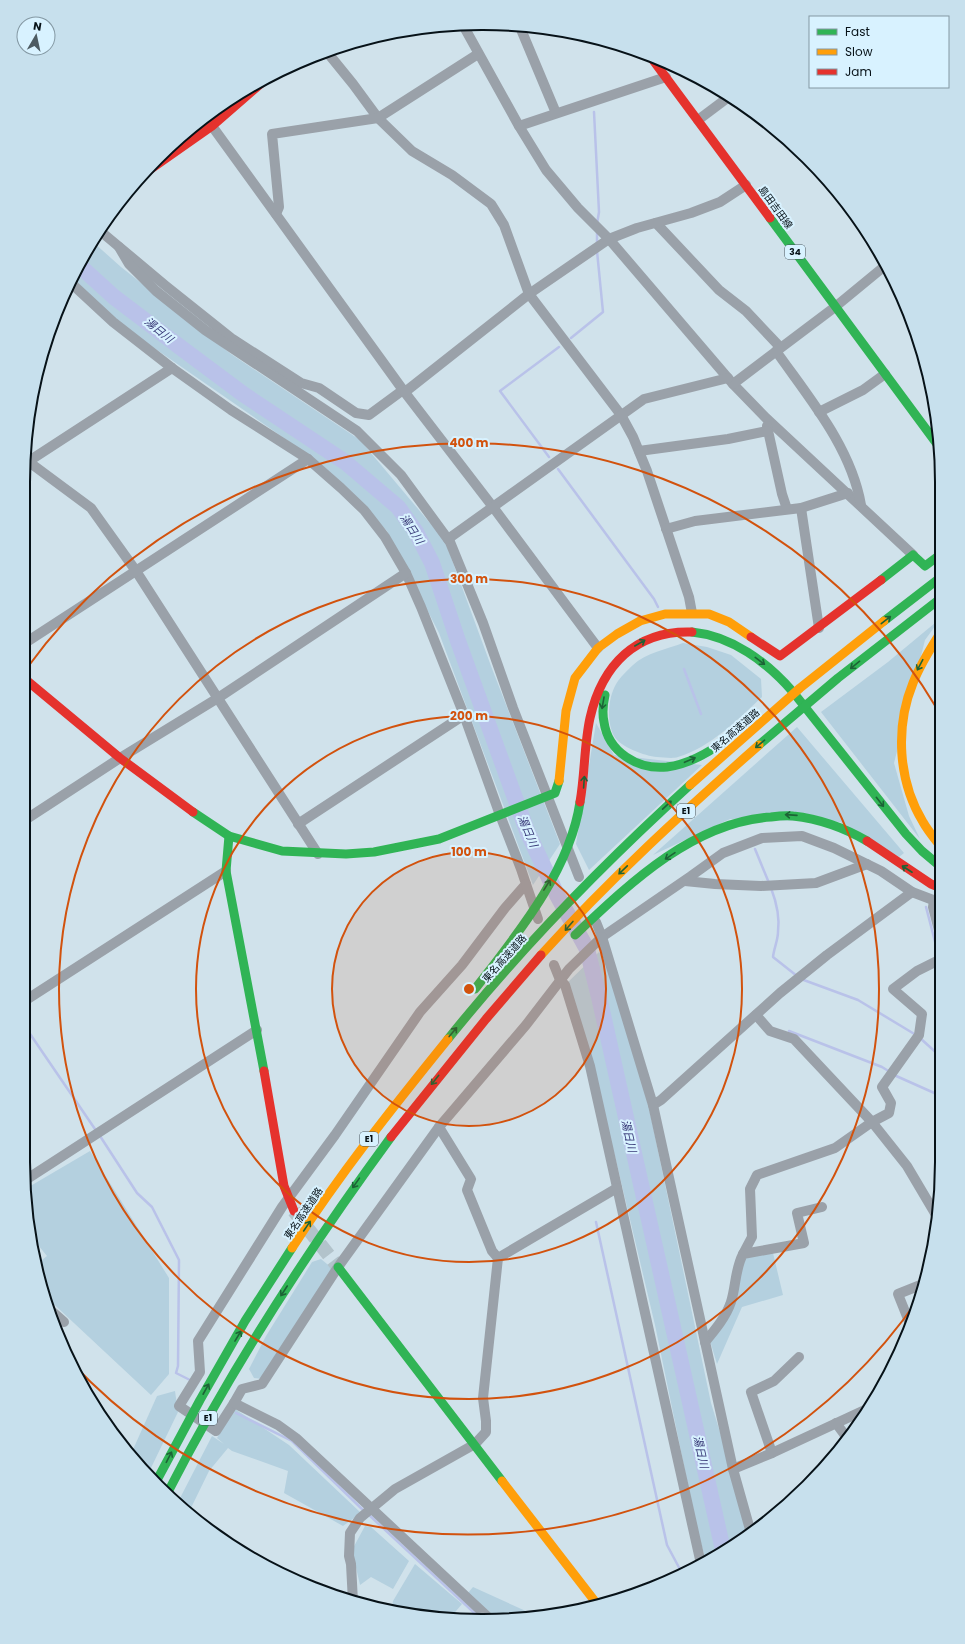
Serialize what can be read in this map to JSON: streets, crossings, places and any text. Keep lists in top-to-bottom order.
{
  "streets": {
    "main road": [
      "島田吉田線",
      "34",
      "東名高速道路",
      "E1"
    ]
  },
  "water": ["湯日川"],
  "legend": ["Fast", "Slow", "Jam"],
  "north": "top",
  "rings": [
    "400 m",
    "300 m",
    "200 m",
    "100 m"
  ]
}
